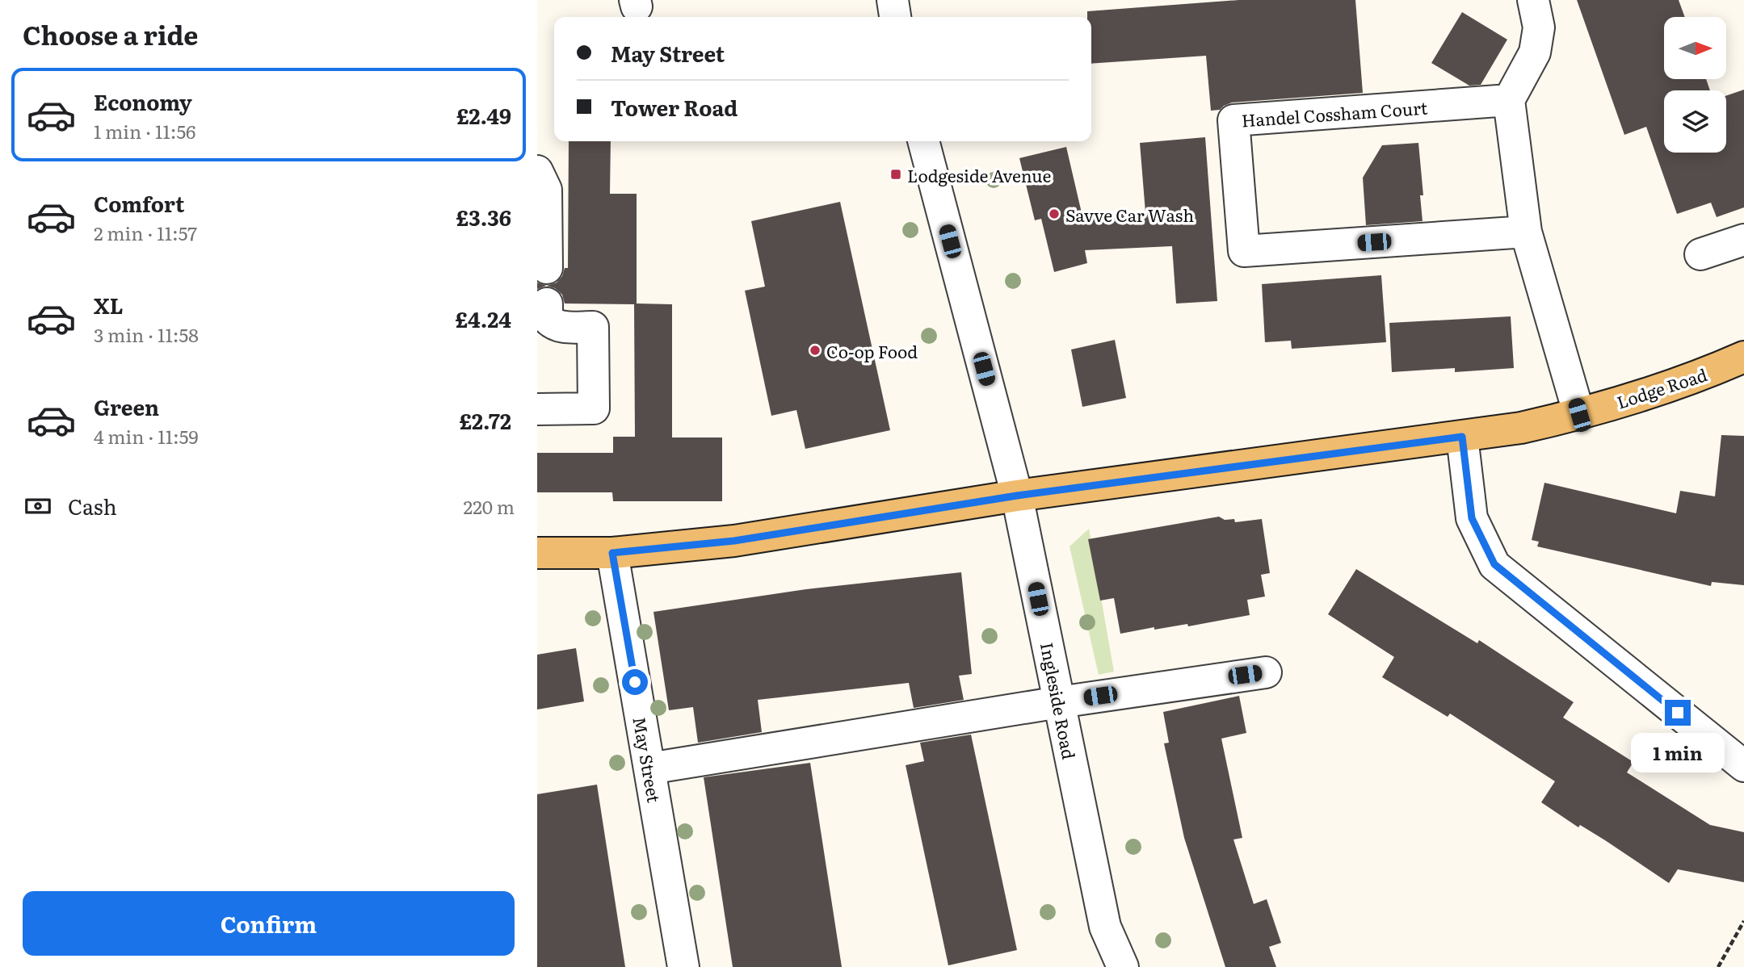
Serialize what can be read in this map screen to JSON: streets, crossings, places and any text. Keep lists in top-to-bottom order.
{
  "streets": {
    "main road": ["Lodge Road"],
    "street": ["Handel Cossham Court", "Ingleside Road", "May Street"]
  },
  "crossings": [
    ["Lodge Road", "Ingleside Road"],
    ["Lodge Road", "May Street"]
  ],
  "places": {
    "transit": ["Lodgeside Avenue"],
    "other": ["Savve Car Wash", "Co-op Food"]
  },
  "north": "right",
  "page": {
    "heading": "Choose a ride",
    "banner": ["May Street", "Tower Road"],
    "list": [
      {
        "name": "Economy",
        "note": "1 min · 11:56",
        "value": "£2.49"
      },
      {
        "name": "Comfort",
        "note": "2 min · 11:57",
        "value": "£3.36"
      },
      {
        "name": "XL",
        "note": "3 min · 11:58",
        "value": "£4.24"
      },
      {
        "name": "Green",
        "note": "4 min · 11:59",
        "value": "£2.72"
      }
    ],
    "pay": ["Cash", "220 m"],
    "bubble": "1 min",
    "buttons": "Confirm"
  }
}
